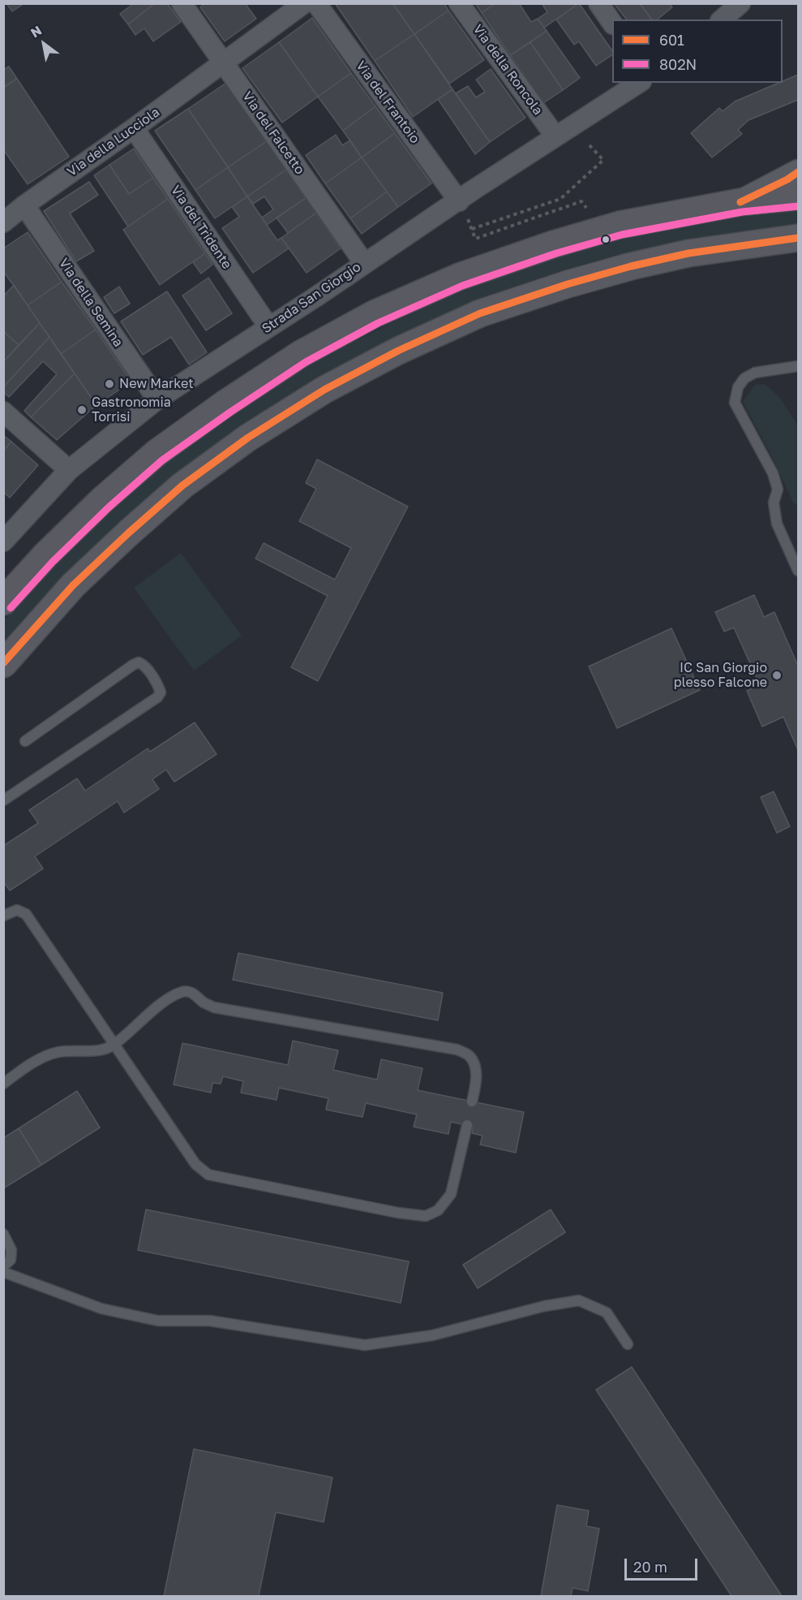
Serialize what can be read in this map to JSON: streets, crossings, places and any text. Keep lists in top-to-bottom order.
{
  "streets": {
    "street": [
      "Via della Roncola",
      "Via del Frantoio",
      "Via del Falcetto",
      "Via della Lucciola",
      "Via del Tridente",
      "Strada San Giorgio",
      "Via della Semina"
    ]
  },
  "crossings": [
    ["Via della Roncola", "Strada San Giorgio"],
    ["Via del Frantoio", "Strada San Giorgio"],
    ["Via del Falcetto", "Via della Lucciola"],
    ["Via del Falcetto", "Strada San Giorgio"],
    ["Via della Lucciola", "Via del Tridente"],
    ["Via della Lucciola", "Via della Semina"],
    ["Via del Tridente", "Strada San Giorgio"],
    ["Strada San Giorgio", "Via della Semina"]
  ],
  "places": ["New Market", "Gastronomia Torrisi", "IC San Giorgio plesso Falcone"],
  "lines": ["transit line 601", "transit line 802N"],
  "legend": ["601", "802N"],
  "scale_bar": "20 m",
  "north": "top left"
}
